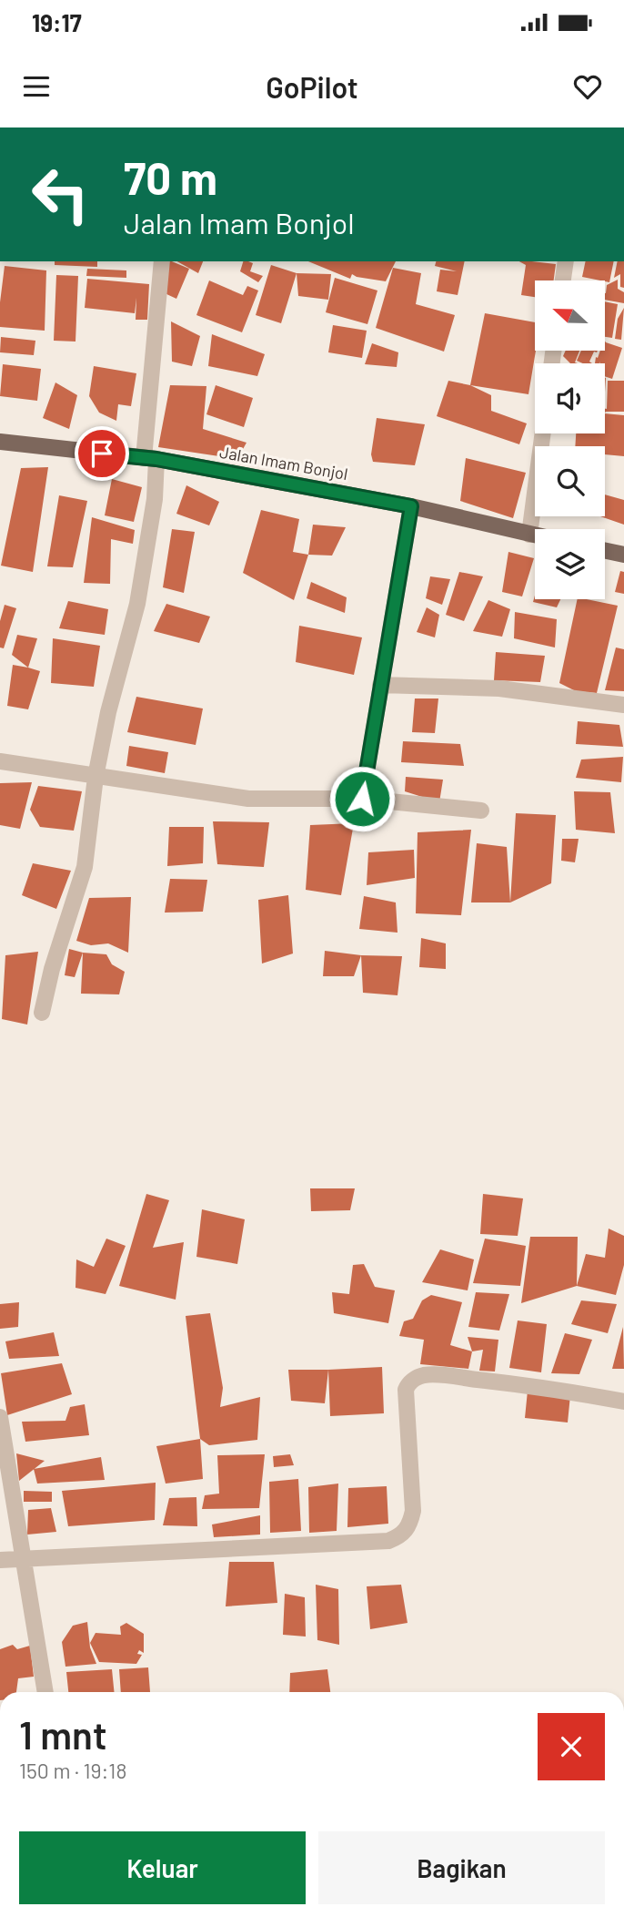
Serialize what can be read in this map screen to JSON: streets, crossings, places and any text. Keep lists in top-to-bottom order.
{
  "streets": {
    "main road": ["Jalan Imam Bonjol"]
  },
  "north": "left",
  "page": {
    "status": "19:17",
    "header": "GoPilot",
    "turn": ["70 m", "Jalan Imam Bonjol"],
    "heading": ["1 mnt", "150 m · 19:18"],
    "buttons": ["Keluar", "Bagikan"]
  }
}
